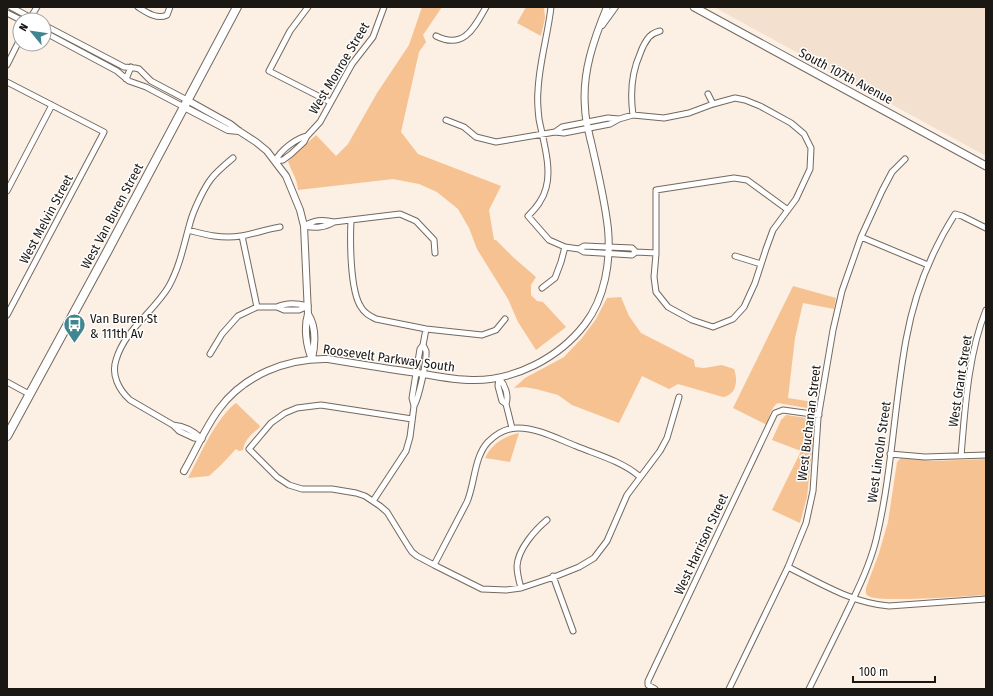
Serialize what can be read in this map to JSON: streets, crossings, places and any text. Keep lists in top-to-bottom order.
{
  "streets": {
    "main road": ["South 107th Avenue", "West Van Buren Street"],
    "street": [
      "West Monroe Street",
      "West Melvin Street",
      "Roosevelt Parkway South",
      "West Grant Street",
      "West Buchanan Street",
      "West Lincoln Street",
      "West Harrison Street"
    ]
  },
  "crossings": [
    ["West Buchanan Street", "West Harrison Street"]
  ],
  "places": {
    "bus stop": ["Van Buren St & 111th Av"]
  },
  "scale_bar": "100 m",
  "north": "top left"
}
